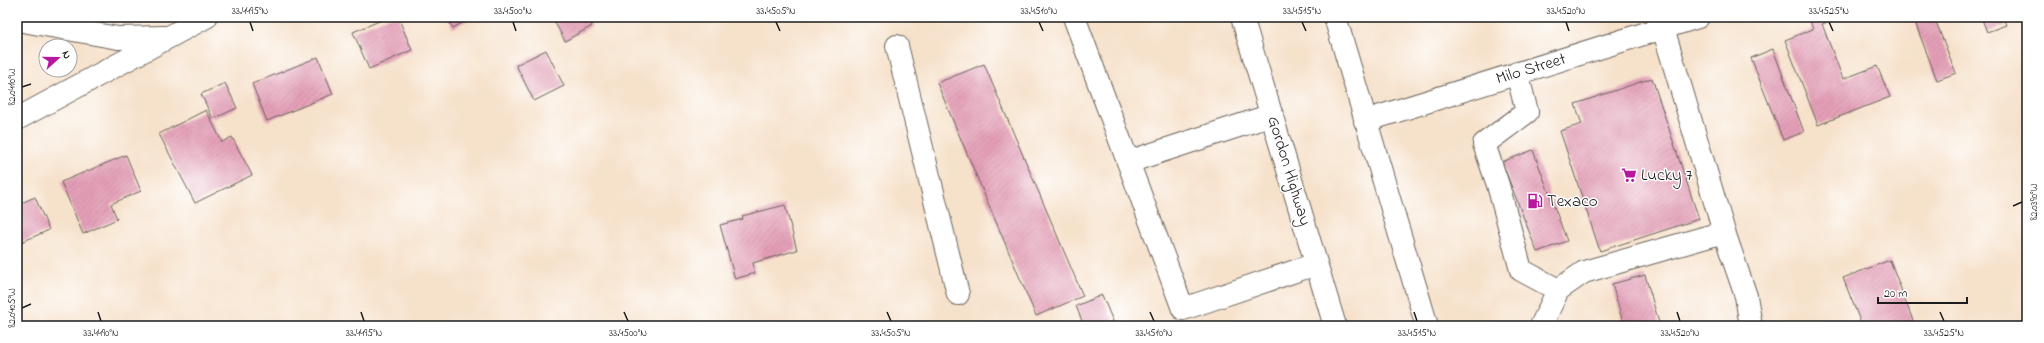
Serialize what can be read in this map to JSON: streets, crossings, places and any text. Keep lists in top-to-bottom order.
{
  "streets": {
    "main road": ["Milo Street", "Gordon Highway"]
  },
  "places": {
    "supermarket": ["Lucky 7"],
    "fuel station": ["Texaco"]
  },
  "scale_bar": "20 m",
  "north": "right",
  "coordinates": [
    "33.4495°N",
    "33.4500°N",
    "33.4505°N",
    "33.4510°N",
    "33.4515°N",
    "33.4520°N",
    "33.4525°N",
    "82.0410°W",
    "82.0390°W",
    "82.0405°W",
    "33.4490°N"
  ]
}
